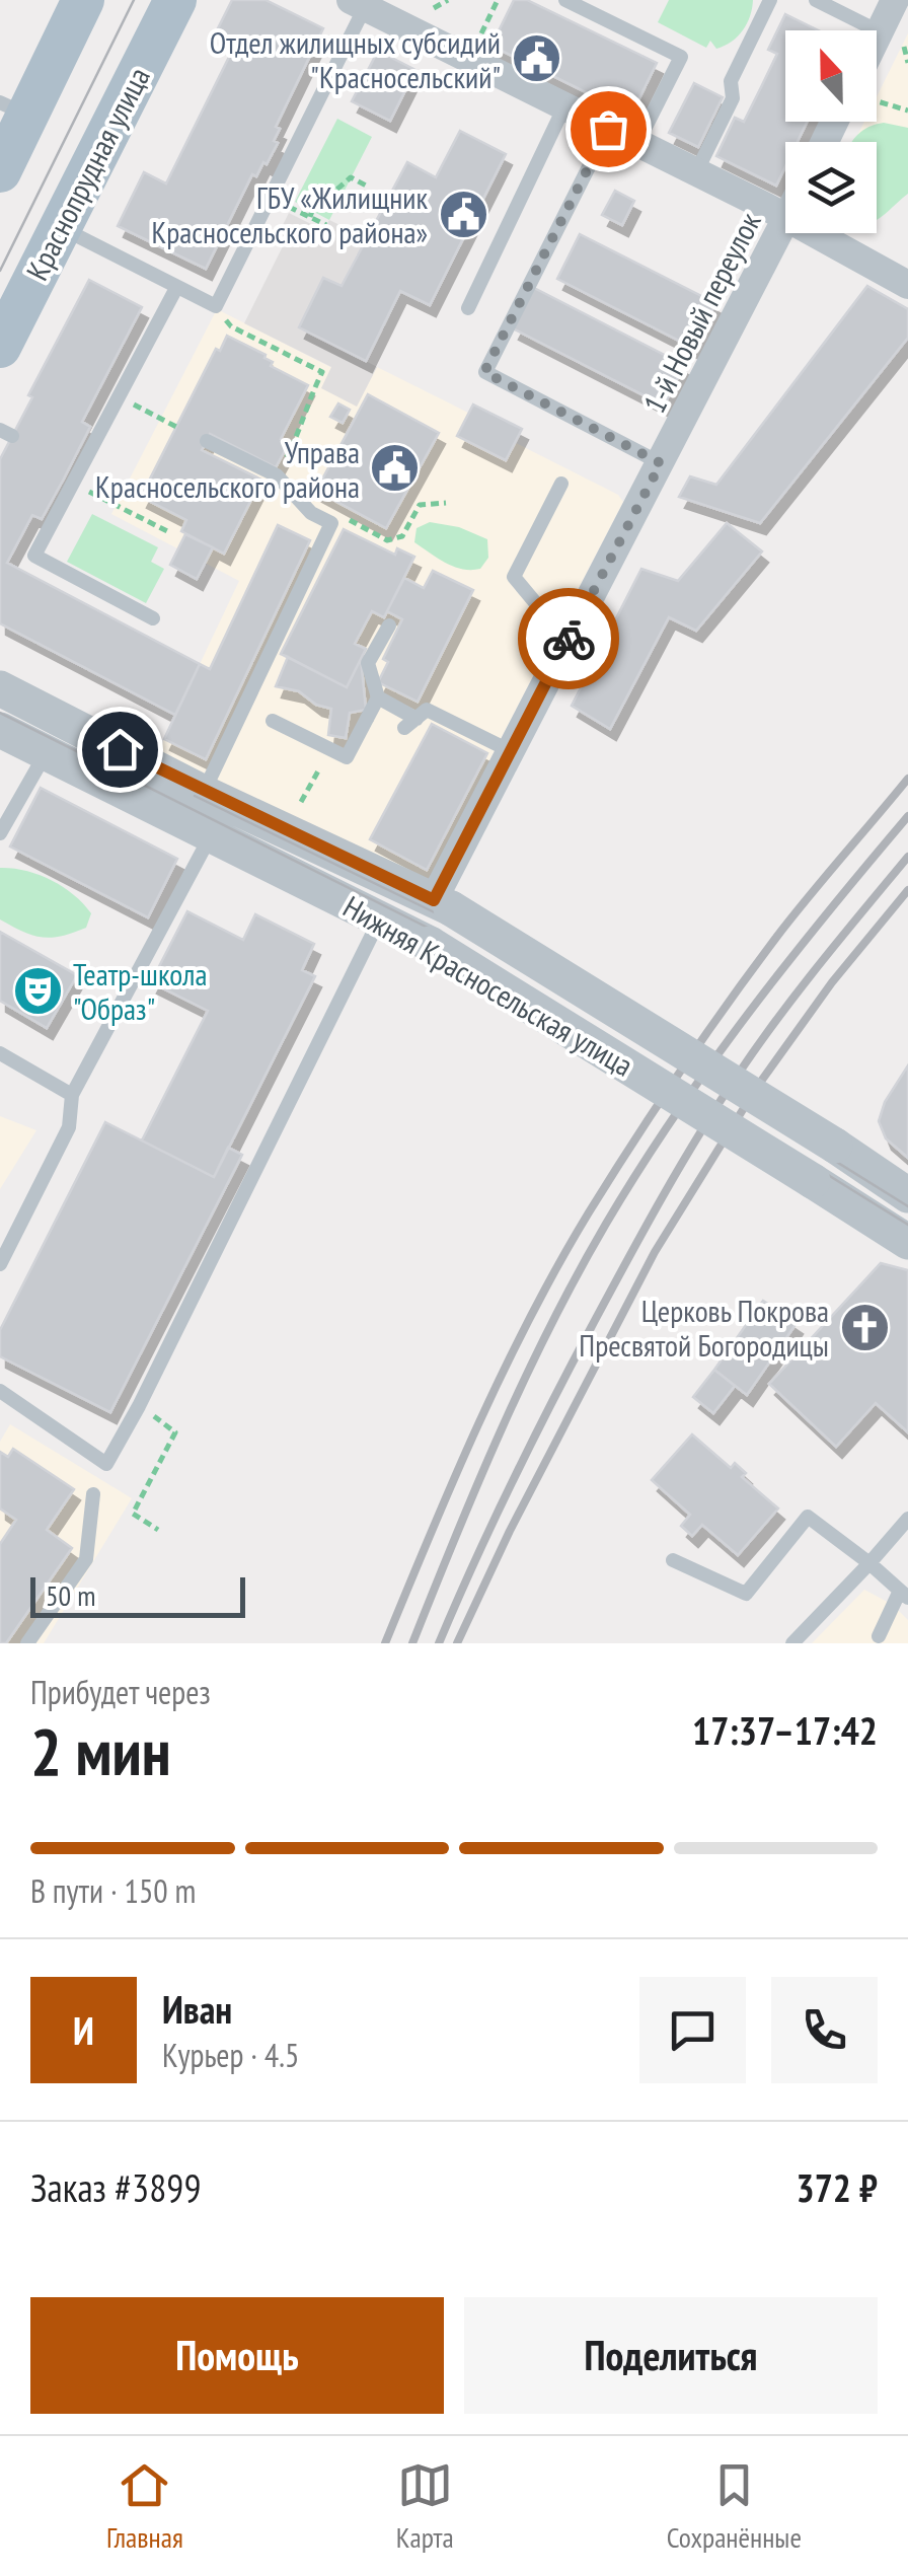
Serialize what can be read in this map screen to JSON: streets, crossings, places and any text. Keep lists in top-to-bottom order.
{
  "streets": {
    "main road": ["Краснопрудная улица"],
    "street": ["1-й Новый переулок", "Нижняя Красносельская улица"]
  },
  "crossings": [
    ["1-й Новый переулок", "Нижняя Красносельская улица"]
  ],
  "places": {
    "public building": ["Отдел жилищных субсидий \"Красносельский\"", "ГБУ «Жилищник Красносельского района»", "Управа Красносельского района"],
    "theatre": ["Театр-школа \"Образ\""],
    "church": ["Церковь Покрова Пресвятой Богородицы"]
  },
  "scale_bar": "50 m",
  "north": "top",
  "page": {
    "scale": "50 m",
    "heading": ["2 мин", "Прибудет через", "17:37–17:42"],
    "panel": [
      "Иван",
      "Курьер · 4.5",
      "Заказ #3899",
      "372 ₽"
    ],
    "bar": "В пути · 150 m",
    "round": "И",
    "buttons": ["Помощь", "Поделиться"],
    "tabs": ["Главная", "Карта", "Сохранённые"]
  }
}
